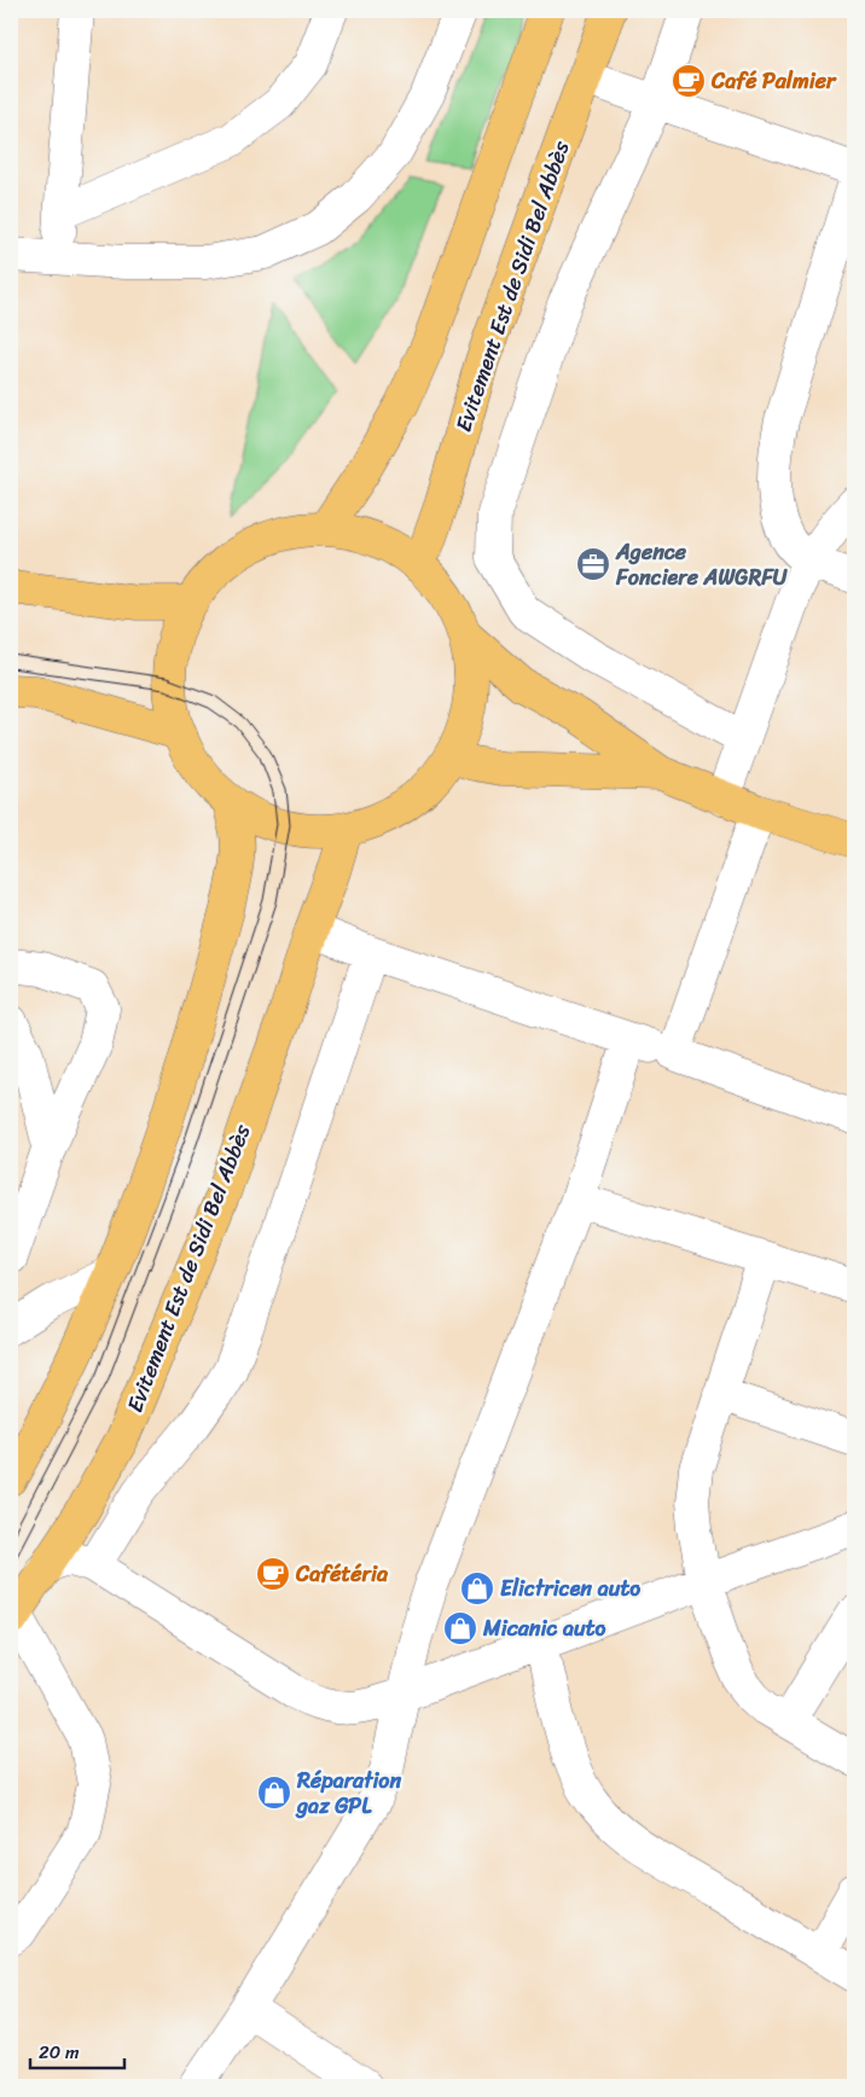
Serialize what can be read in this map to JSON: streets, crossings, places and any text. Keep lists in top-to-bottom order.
{
  "streets": {
    "main road": ["Evitement Est de Sidi Bel Abbès"]
  },
  "places": {
    "cafe": ["Café Palmier", "Cafétéria"],
    "office": ["Agence Fonciere AWGRFU"],
    "shop": ["Elictricen auto", "Micanic auto", "Réparation gaz GPL"]
  },
  "scale_bar": "20 m"
}
